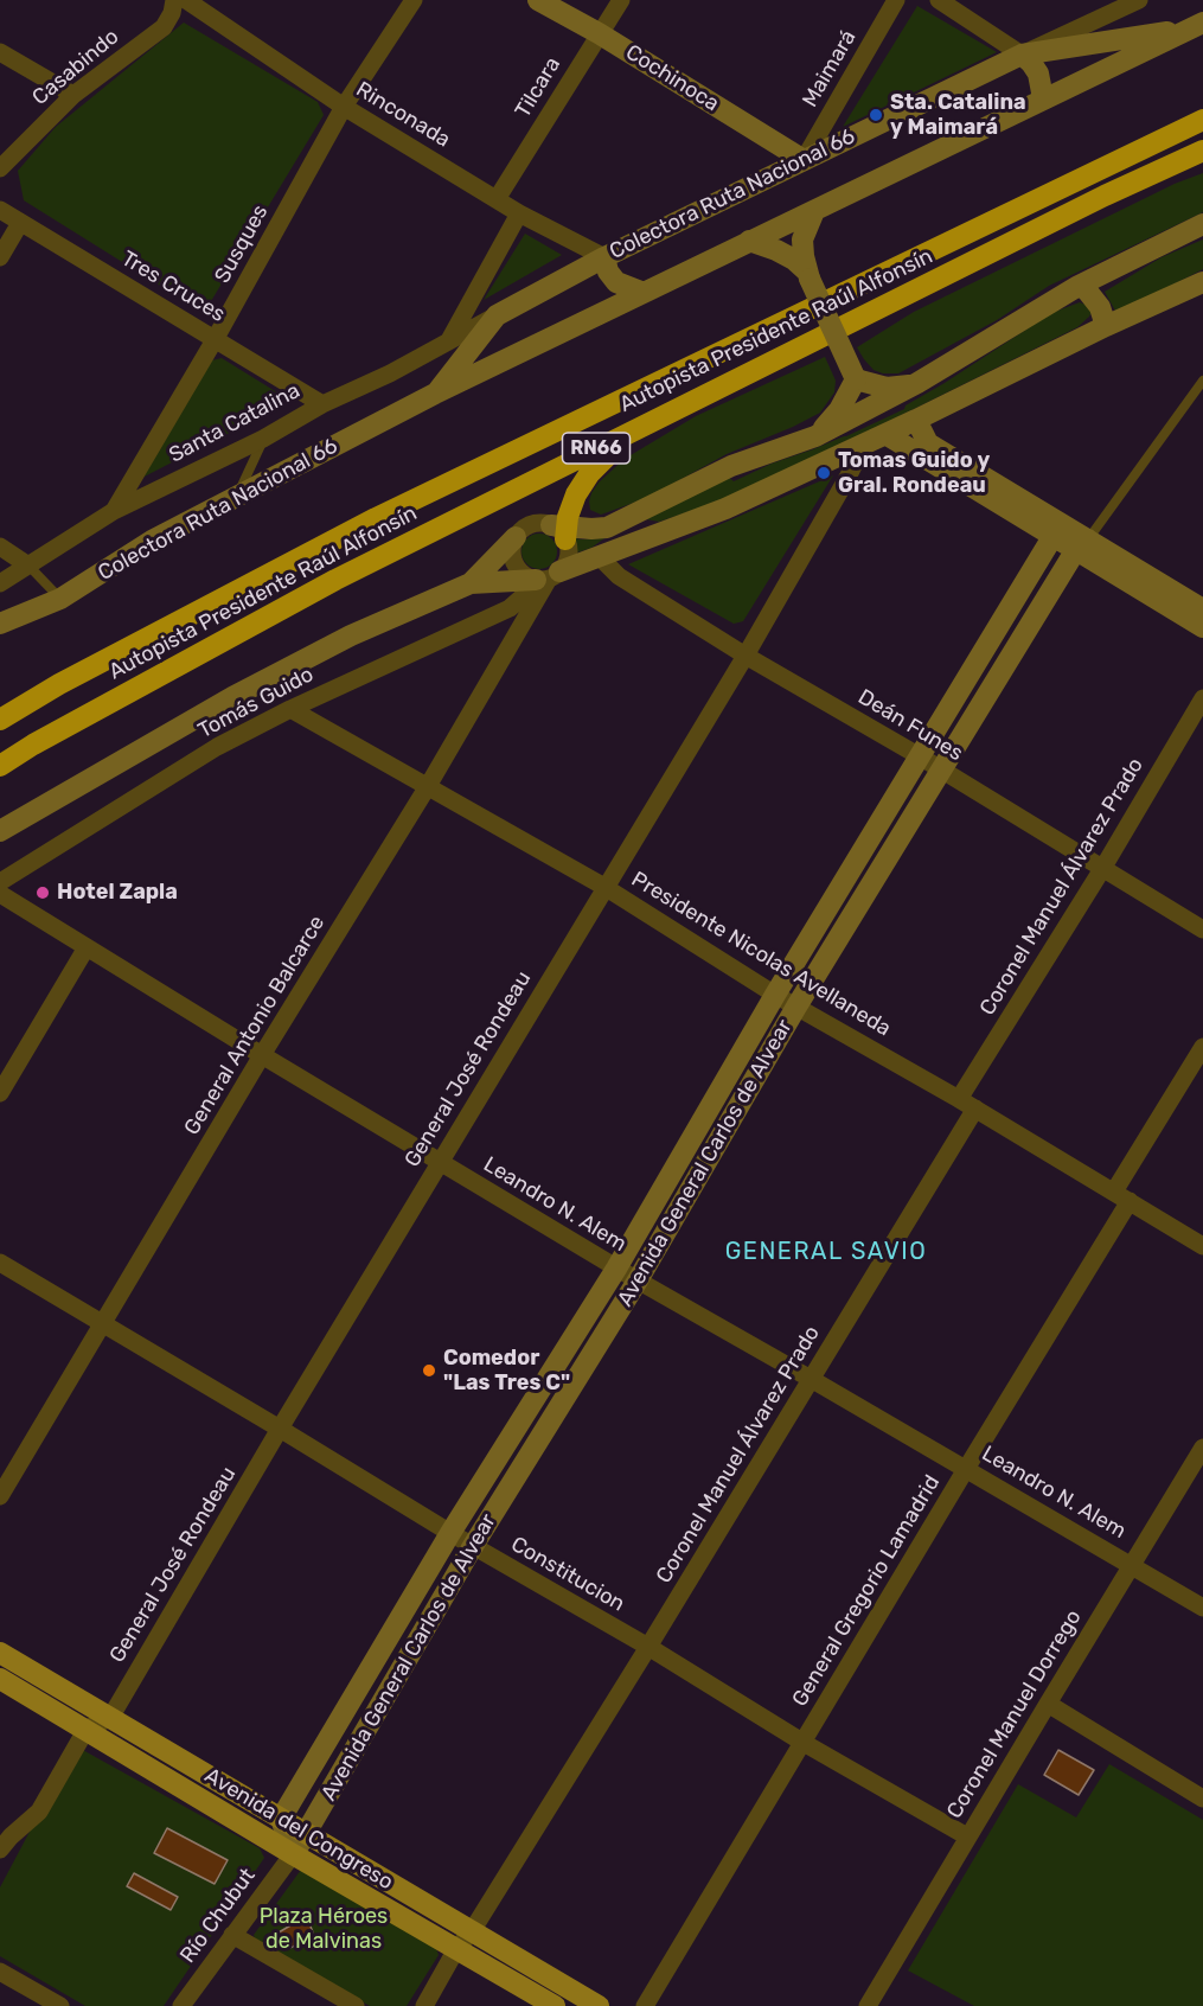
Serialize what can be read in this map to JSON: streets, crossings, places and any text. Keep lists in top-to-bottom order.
{
  "streets": {
    "highway": ["Autopista Presidente Raúl Alfonsín", "RN66"],
    "main road": ["Avenida del Congreso"],
    "street": [
      "Casabindo",
      "Maimará",
      "Cochinoca",
      "Tilcara",
      "Rinconada",
      "Colectora Ruta Nacional 66",
      "Susques",
      "Tres Cruces",
      "Santa Catalina",
      "Tomás Guido",
      "Deán Funes",
      "Coronel Manuel Álvarez Prado",
      "Presidente Nicolas Avellaneda",
      "General Antonio Balcarce",
      "General José Rondeau",
      "Avenida General Carlos de Alvear",
      "Leandro N. Alem",
      "Constitucion",
      "General Gregorio Lamadrid",
      "Coronel Manuel Dorrego",
      "Río Chubut"
    ]
  },
  "crossings": [
    ["Maimará", "Cochinoca"],
    ["Maimará", "Colectora Ruta Nacional 66"],
    ["Cochinoca", "Tilcara"],
    ["Cochinoca", "Colectora Ruta Nacional 66"],
    ["Tilcara", "Rinconada"],
    ["Rinconada", "Colectora Ruta Nacional 66"],
    ["Rinconada", "Susques"],
    ["Colectora Ruta Nacional 66", "Santa Catalina"],
    ["Susques", "Tres Cruces"],
    ["Susques", "Santa Catalina"],
    ["Tres Cruces", "Santa Catalina"],
    ["Tomás Guido", "Presidente Nicolas Avellaneda"],
    ["Tomás Guido", "General Antonio Balcarce"],
    ["Deán Funes", "Coronel Manuel Álvarez Prado"],
    ["Deán Funes", "General José Rondeau"],
    ["Deán Funes", "Avenida General Carlos de Alvear"],
    ["Coronel Manuel Álvarez Prado", "Presidente Nicolas Avellaneda"],
    ["Coronel Manuel Álvarez Prado", "Leandro N. Alem"],
    ["Coronel Manuel Álvarez Prado", "Constitucion"],
    ["Coronel Manuel Álvarez Prado", "Avenida del Congreso"],
    ["Presidente Nicolas Avellaneda", "General Antonio Balcarce"],
    ["Presidente Nicolas Avellaneda", "General José Rondeau"],
    ["Presidente Nicolas Avellaneda", "Avenida General Carlos de Alvear"],
    ["Presidente Nicolas Avellaneda", "General Gregorio Lamadrid"],
    ["General Antonio Balcarce", "Leandro N. Alem"],
    ["General Antonio Balcarce", "Constitucion"],
    ["General José Rondeau", "Leandro N. Alem"],
    ["General José Rondeau", "Constitucion"],
    ["General José Rondeau", "Avenida del Congreso"],
    ["Avenida General Carlos de Alvear", "Leandro N. Alem"],
    ["Avenida General Carlos de Alvear", "Constitucion"],
    ["Avenida General Carlos de Alvear", "Avenida del Congreso"],
    ["Avenida General Carlos de Alvear", "Río Chubut"],
    ["Leandro N. Alem", "General Gregorio Lamadrid"],
    ["Leandro N. Alem", "Coronel Manuel Dorrego"],
    ["Constitucion", "General Gregorio Lamadrid"],
    ["Constitucion", "Coronel Manuel Dorrego"],
    ["Avenida del Congreso", "Río Chubut"]
  ],
  "districts": ["GENERAL SAVIO"],
  "parks": ["Plaza Héroes de Malvinas"],
  "places": [
    "Sta. Catalina y Maimará",
    "Tomas Guido y Gral. Rondeau",
    "Hotel Zapla",
    "Comedor \"Las Tres C\""
  ]
}
